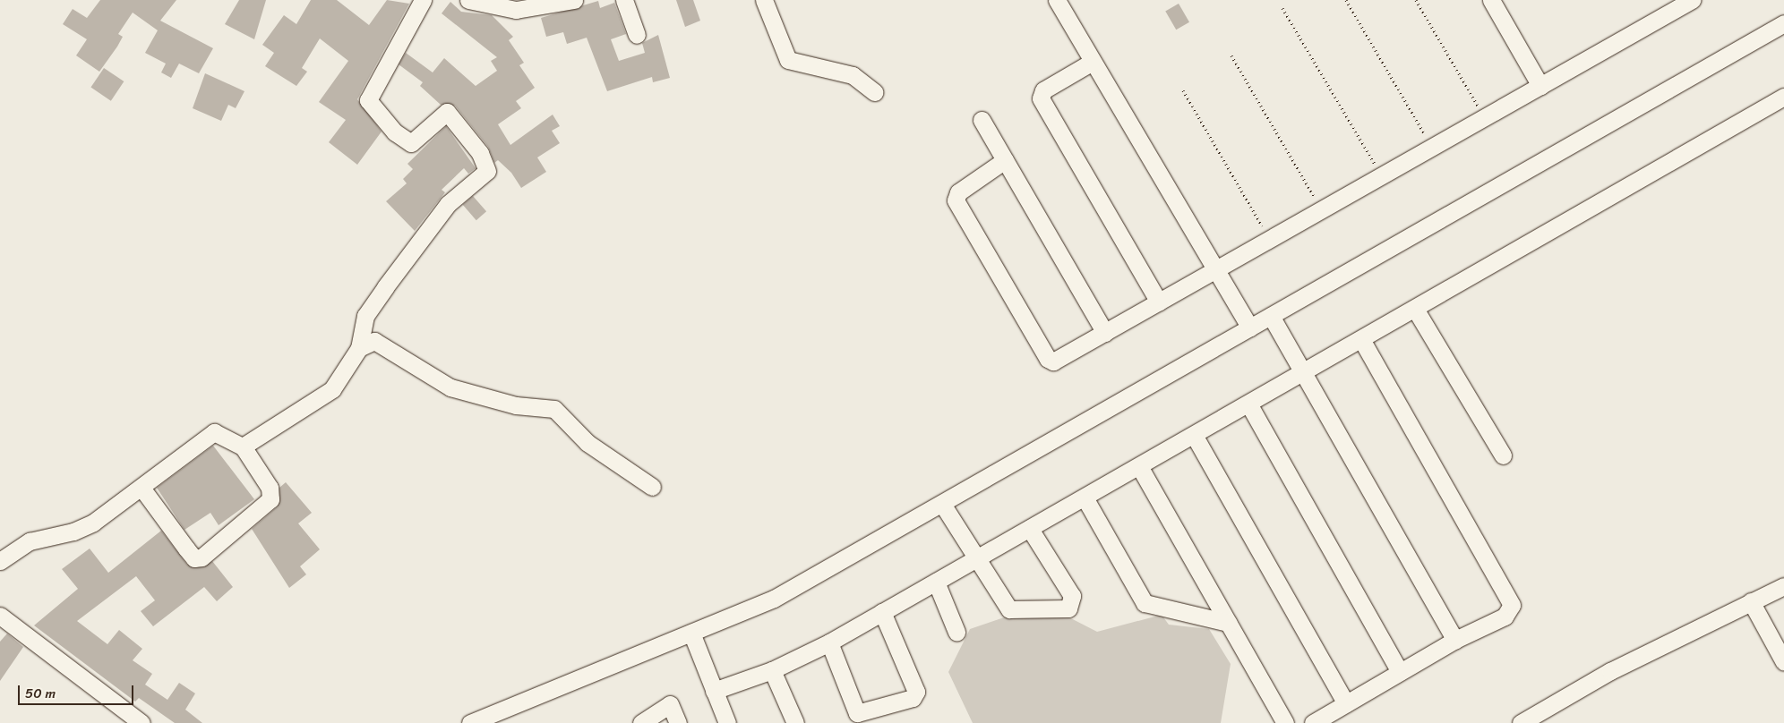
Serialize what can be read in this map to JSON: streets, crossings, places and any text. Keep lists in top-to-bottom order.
{
  "scale_bar": "50 m"
}
